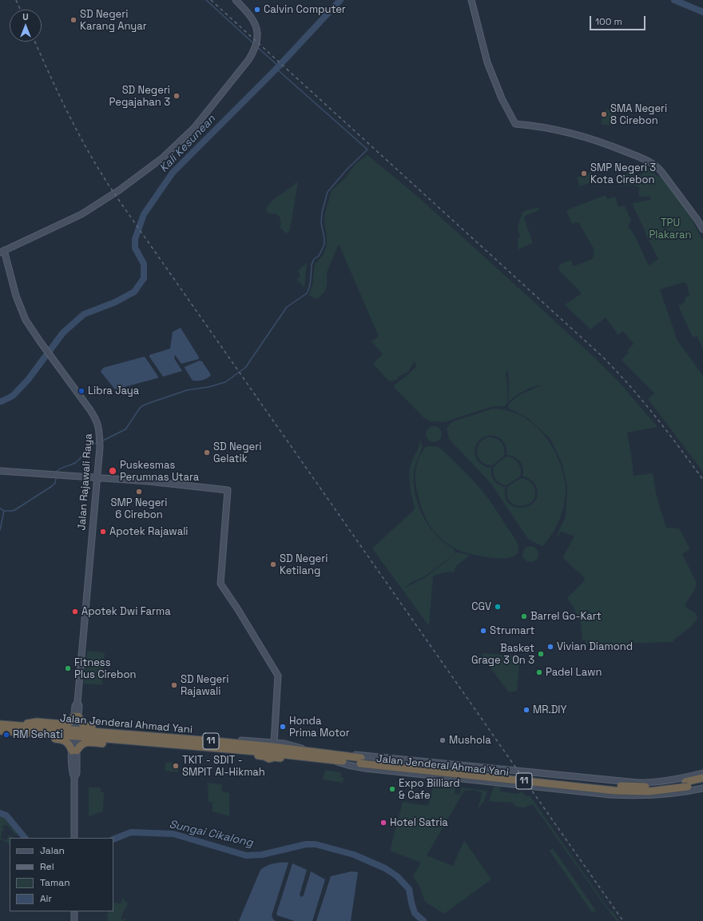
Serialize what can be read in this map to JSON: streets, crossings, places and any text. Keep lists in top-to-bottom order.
{
  "streets": {
    "highway": ["Jalan Jenderal Ahmad Yani", "11"],
    "street": ["Jalan Rajawali Raya"]
  },
  "crossings": [
    ["Jalan Rajawali Raya", "Jalan Jenderal Ahmad Yani"]
  ],
  "water": ["Kali Kesunean", "Sungai Cikalong"],
  "parks": ["TPU Plakaran"],
  "places": [
    "Calvin Computer",
    "SD Negeri Karang Anyar",
    "SD Negeri Pegajahan 3",
    "SMA Negeri 8 Cirebon",
    "SMP Negeri 3 Kota Cirebon",
    "Libra Jaya",
    "SD Negeri Gelatik",
    "Puskesmas Perumnas Utara",
    "SMP Negeri 6 Cirebon",
    "Apotek Rajawali",
    "SD Negeri Ketilang",
    "CGV",
    "Apotek Dwi Farma",
    "Barrel Go-Kart",
    "Strumart",
    "Vivian Diamond",
    "Basket Grage 3 On 3",
    "Fitness Plus Cirebon",
    "Padel Lawn",
    "SD Negeri Rajawali",
    "MR.DIY",
    "Honda Prima Motor",
    "RM Sehati",
    "Mushola",
    "TKIT - SDIT - SMPIT Al-Hikmah",
    "Expo Billiard & Cafe",
    "Hotel Satria"
  ],
  "legend": [
    "Jalan",
    "Rel",
    "Taman",
    "Air"
  ],
  "scale_bar": "100 m",
  "north": "top"
}
